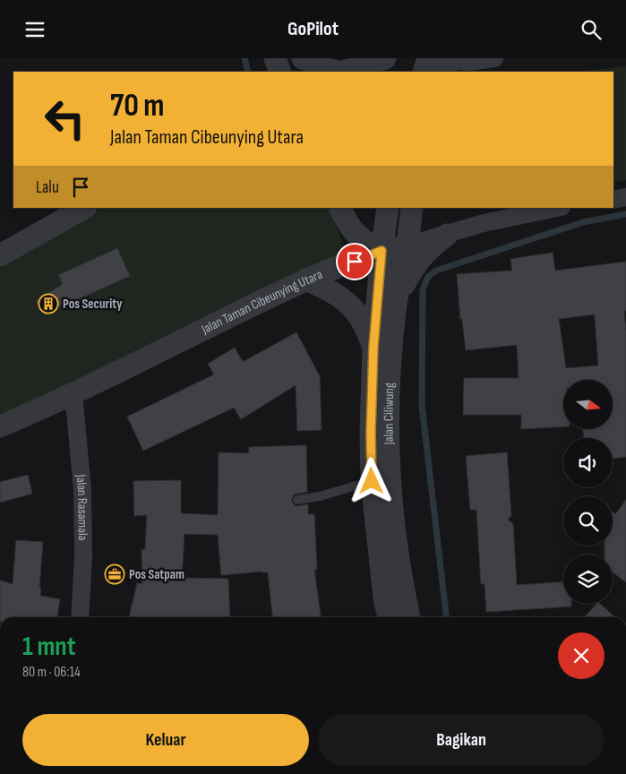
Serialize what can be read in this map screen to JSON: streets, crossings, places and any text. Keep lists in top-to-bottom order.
{
  "streets": {
    "street": ["Jalan Taman Cibeunying Utara", "Jalan Ciliwung", "Jalan Rasamala"]
  },
  "crossings": [
    ["Jalan Taman Cibeunying Utara", "Jalan Ciliwung"],
    ["Jalan Taman Cibeunying Utara", "Jalan Rasamala"]
  ],
  "places": {
    "building": ["Pos Security"],
    "office": ["Pos Satpam"]
  },
  "north": "right",
  "page": {
    "header": "GoPilot",
    "turn": ["70 m", "Jalan Taman Cibeunying Utara"],
    "then": "Lalu",
    "heading": ["1 mnt", "80 m · 06:14"],
    "buttons": ["Keluar", "Bagikan"]
  }
}
